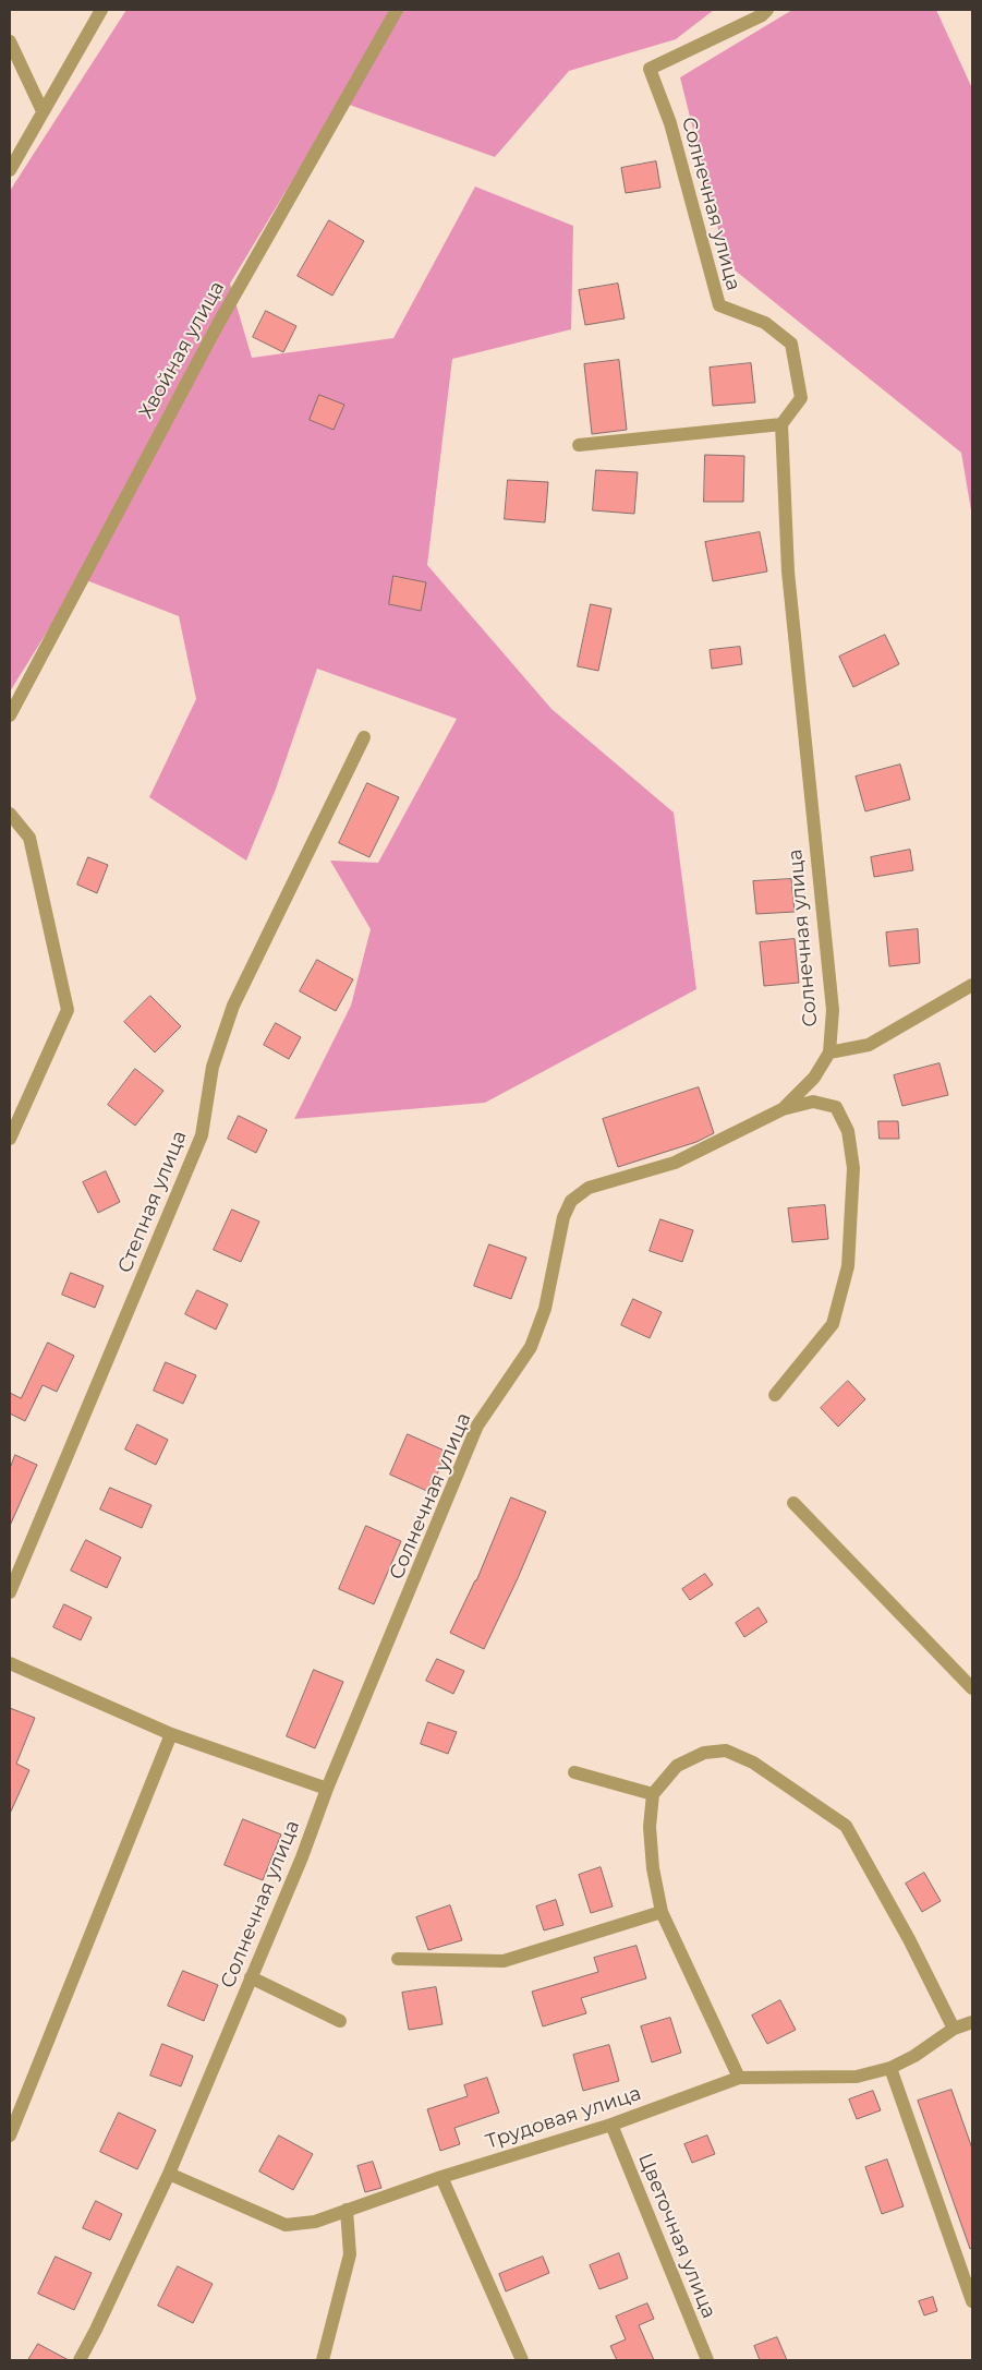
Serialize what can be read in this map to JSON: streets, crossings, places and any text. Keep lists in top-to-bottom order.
{
  "streets": {
    "street": [
      "Солнечная улица",
      "Хвойная улица",
      "Степная улица",
      "Трудовая улица",
      "Цветочная улица"
    ]
  },
  "crossings": [
    ["Солнечная улица", "Трудовая улица"],
    ["Трудовая улица", "Цветочная улица"]
  ]
}
